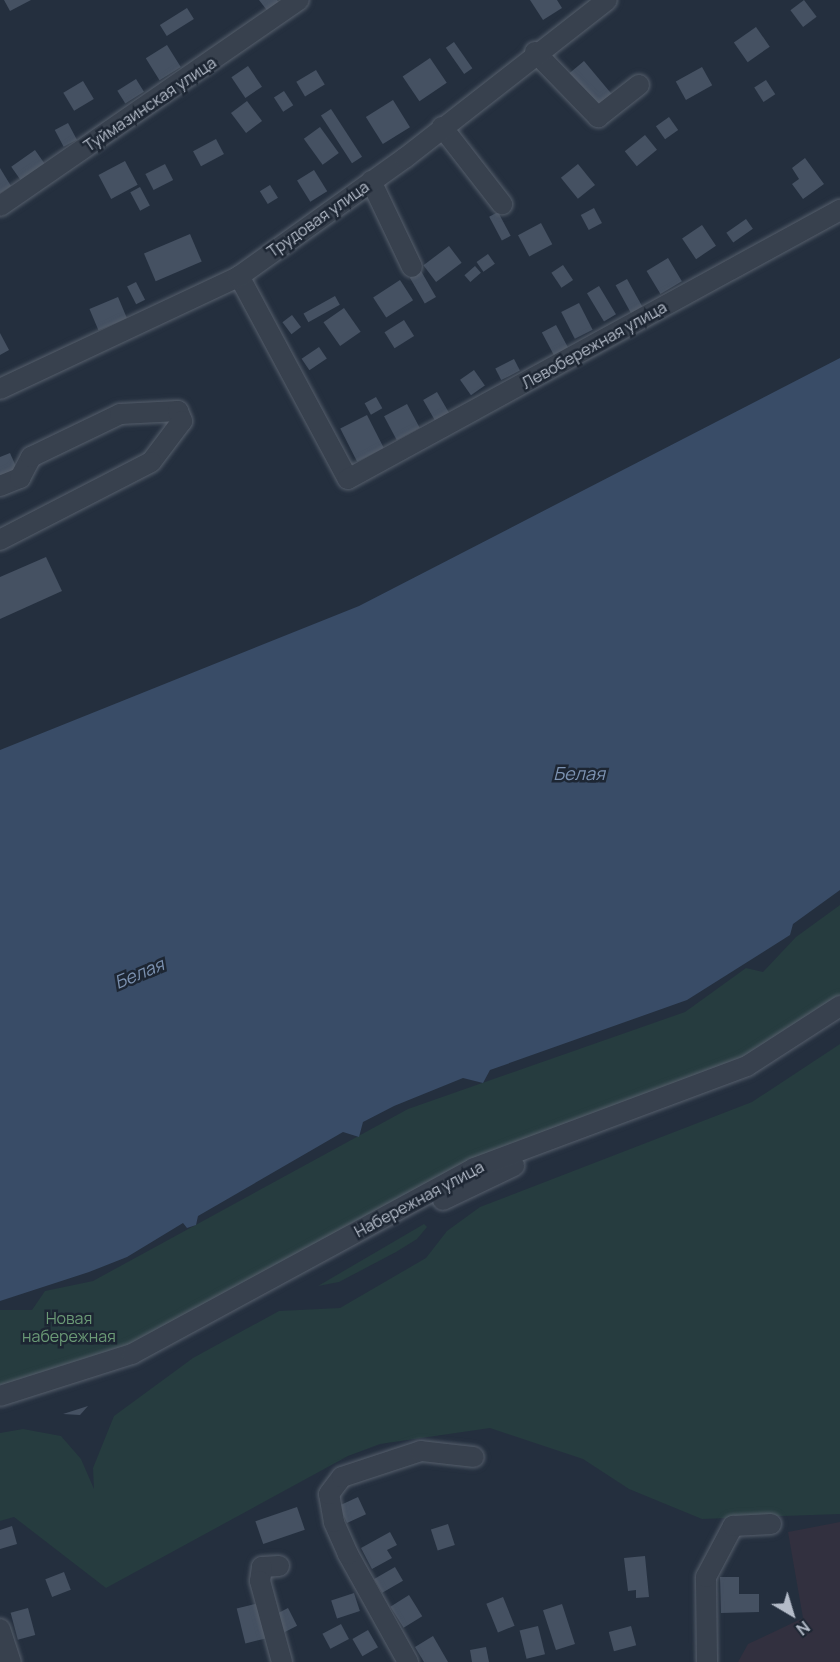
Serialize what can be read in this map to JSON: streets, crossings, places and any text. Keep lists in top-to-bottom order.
{
  "streets": {
    "street": [
      "Туймазинская улица",
      "Трудовая улица",
      "Левобережная улица",
      "Набережная улица"
    ]
  },
  "crossings": [
    ["Трудовая улица", "Левобережная улица"]
  ],
  "water": ["Белая"],
  "parks": ["Новая набережная"],
  "north": "bottom right"
}
